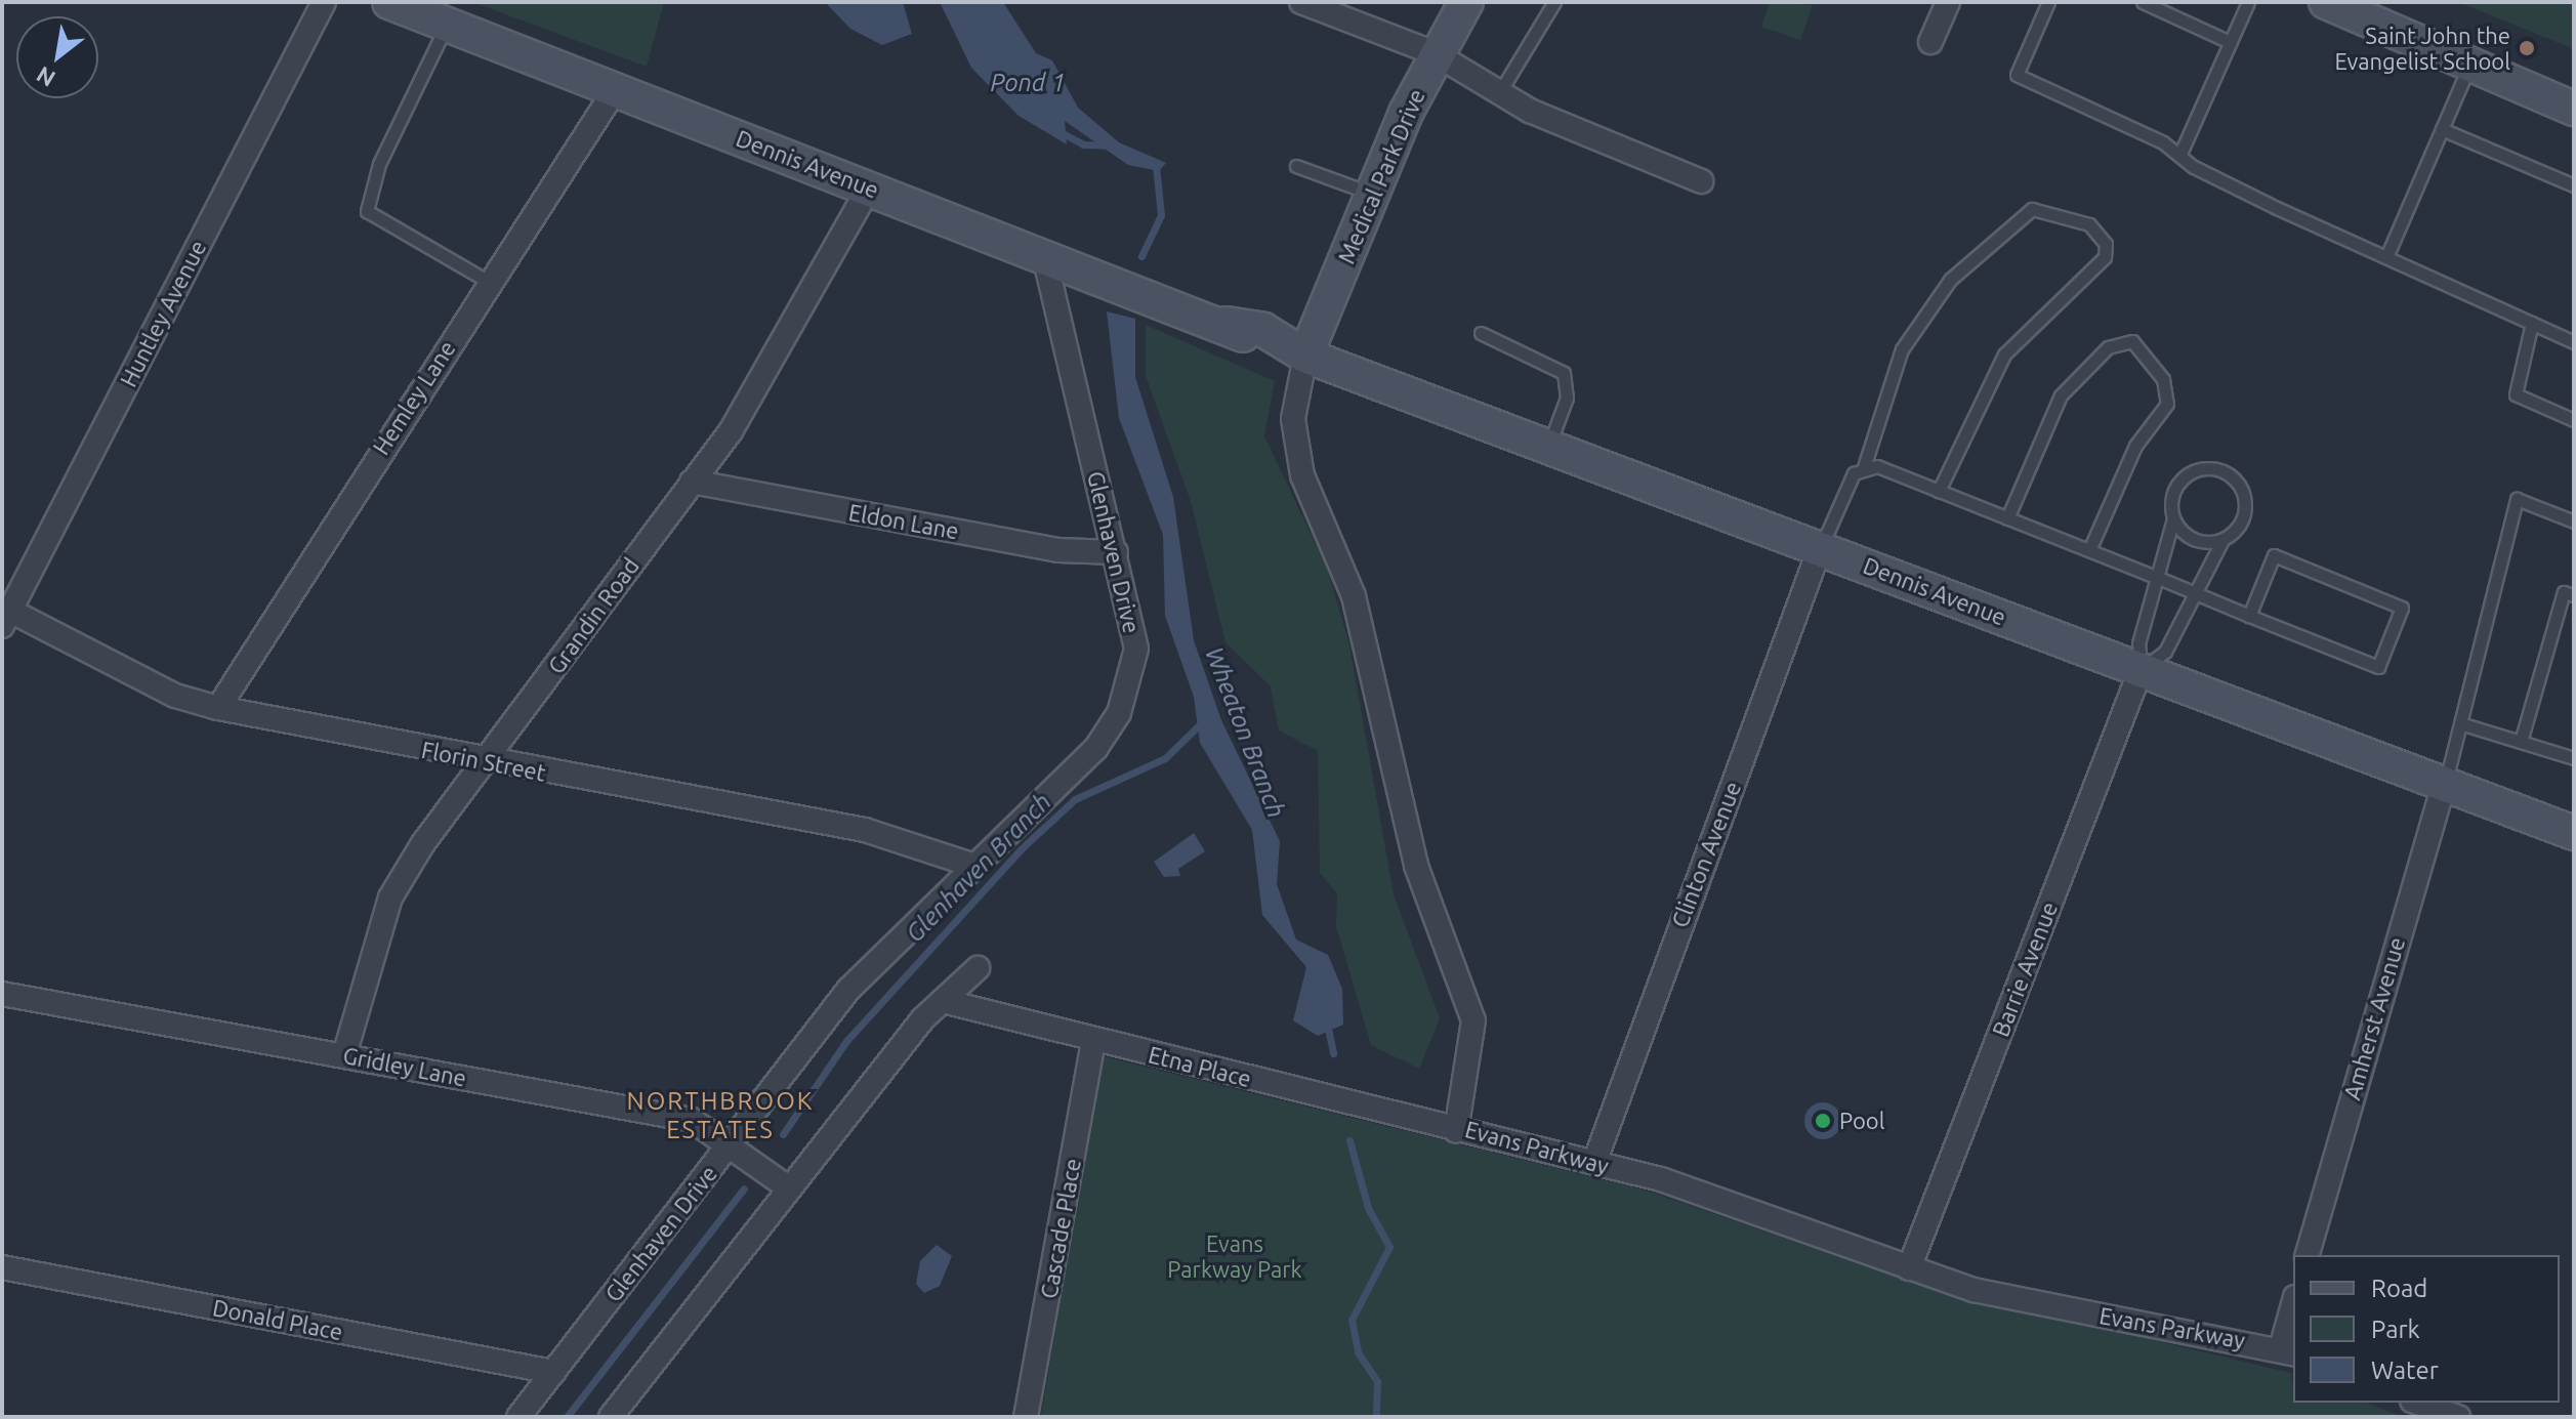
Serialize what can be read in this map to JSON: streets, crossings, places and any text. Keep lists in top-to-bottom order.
{
  "streets": {
    "street": [
      "Dennis Avenue",
      "Medical Park Drive",
      "Huntley Avenue",
      "Hemley Lane",
      "Eldon Lane",
      "Glenhaven Drive",
      "Grandin Road",
      "Florin Street",
      "Clinton Avenue",
      "Barrie Avenue",
      "Amherst Avenue",
      "Gridley Lane",
      "Etna Place",
      "Evans Parkway",
      "Cascade Place",
      "Donald Place"
    ]
  },
  "crossings": [
    ["Dennis Avenue", "Medical Park Drive"],
    ["Dennis Avenue", "Hemley Lane"],
    ["Dennis Avenue", "Glenhaven Drive"],
    ["Dennis Avenue", "Grandin Road"],
    ["Dennis Avenue", "Clinton Avenue"],
    ["Dennis Avenue", "Barrie Avenue"],
    ["Dennis Avenue", "Amherst Avenue"],
    ["Dennis Avenue", "Evans Parkway"],
    ["Medical Park Drive", "Evans Parkway"],
    ["Huntley Avenue", "Florin Street"],
    ["Hemley Lane", "Florin Street"],
    ["Eldon Lane", "Glenhaven Drive"],
    ["Eldon Lane", "Grandin Road"],
    ["Glenhaven Drive", "Florin Street"],
    ["Glenhaven Drive", "Gridley Lane"],
    ["Glenhaven Drive", "Donald Place"],
    ["Grandin Road", "Florin Street"],
    ["Grandin Road", "Gridley Lane"],
    ["Clinton Avenue", "Evans Parkway"],
    ["Barrie Avenue", "Evans Parkway"],
    ["Etna Place", "Evans Parkway"],
    ["Etna Place", "Cascade Place"]
  ],
  "districts": ["NORTHBROOK ESTATES"],
  "water": ["Pond 1", "Wheaton Branch", "Glenhaven Branch"],
  "parks": ["Evans Parkway Park"],
  "places": ["Saint John the Evangelist School", "Pool"],
  "legend": ["Road", "Park", "Water"],
  "north": "bottom left"
}
